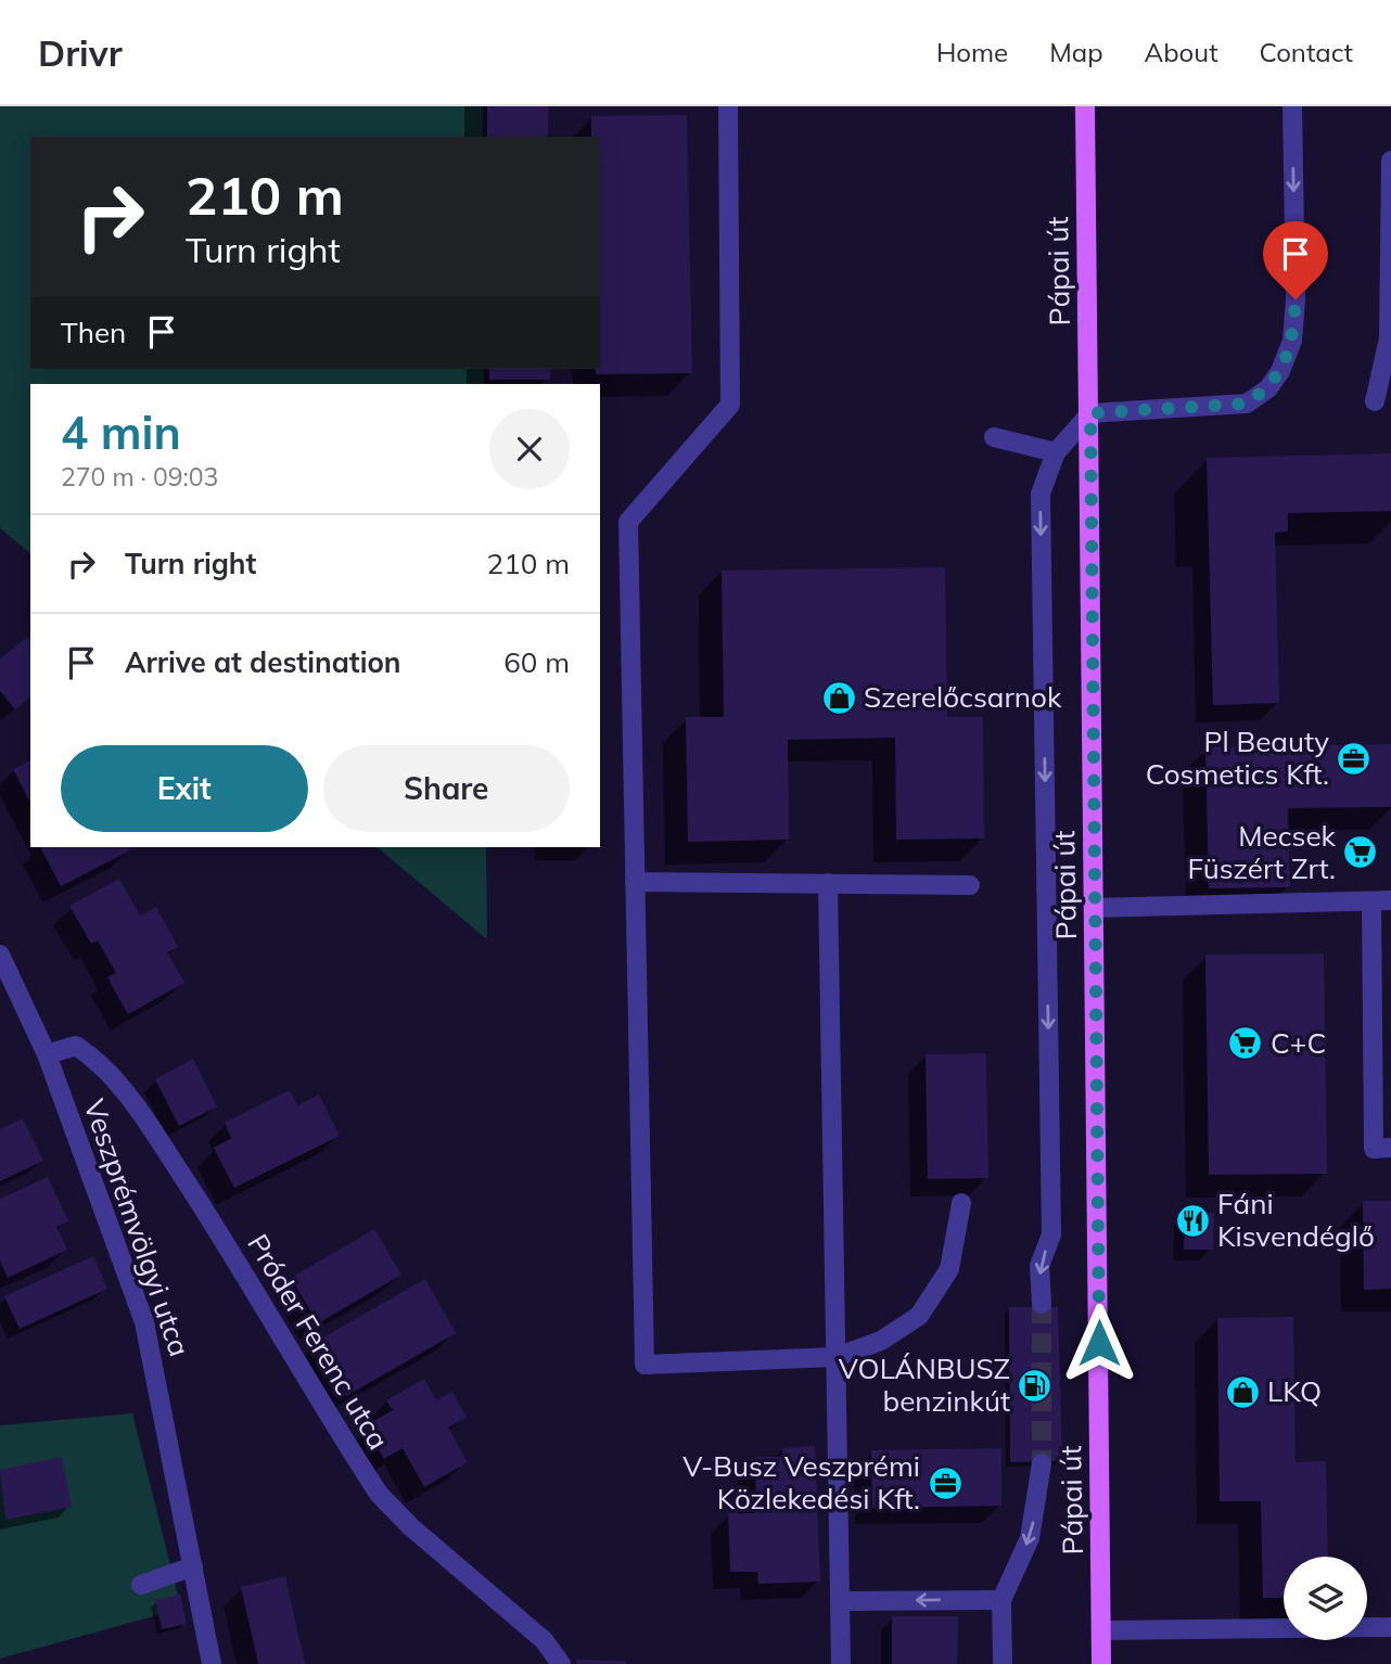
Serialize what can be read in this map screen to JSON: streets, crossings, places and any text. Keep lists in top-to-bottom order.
{
  "streets": {
    "main road": ["Pápai út"],
    "street": ["Veszprémvölgyi utca", "Próder Ferenc utca"]
  },
  "crossings": [
    ["Veszprémvölgyi utca", "Próder Ferenc utca"]
  ],
  "places": {
    "shop": ["Szerelőcsarnok", "LKQ"],
    "office": ["Pl Beauty Cosmetics Kft.", "V-Busz Veszprémi Közlekedési Kft."],
    "supermarket": ["Mecsek Füszért Zrt.", "C+C"],
    "restaurant": ["Fáni Kisvendéglő"],
    "fuel station": ["VOLÁNBUSZ benzinkút"]
  },
  "page": {
    "header": "Drivr",
    "nav": [
      "Home",
      "Map",
      "About",
      "Contact"
    ],
    "turn": ["210 m", "Turn right"],
    "then": "Then",
    "heading": ["4 min", "270 m · 09:03"],
    "list": [
      {
        "name": "Turn right",
        "value": "210 m"
      },
      {
        "name": "Arrive at destination",
        "value": "60 m"
      }
    ],
    "buttons": ["Exit", "Share"]
  }
}
